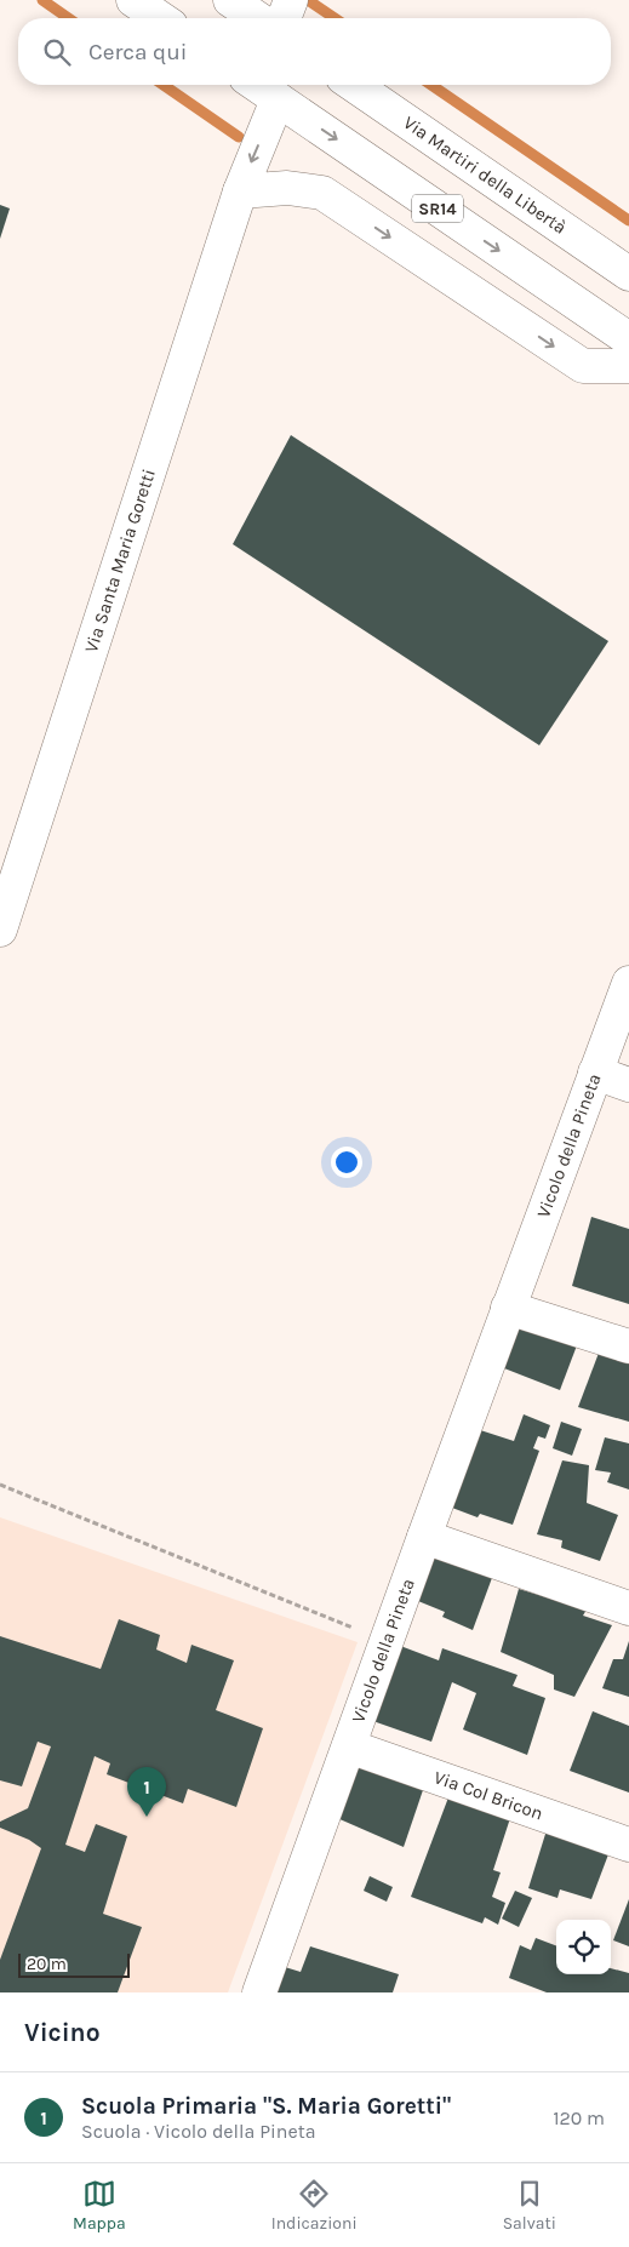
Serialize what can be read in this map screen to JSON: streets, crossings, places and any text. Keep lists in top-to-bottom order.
{
  "streets": {
    "street": [
      "Via Martiri della Libertà",
      "SR14",
      "Via Santa Maria Goretti",
      "Vicolo della Pineta",
      "Via Col Bricon"
    ]
  },
  "crossings": [
    ["SR14", "Via Santa Maria Goretti"],
    ["Vicolo della Pineta", "Via Col Bricon"]
  ],
  "scale_bar": "20 m",
  "page": {
    "search": "Cerca qui",
    "pins": "1",
    "scale": "20 m",
    "heading": "Vicino",
    "list": [
      {
        "mark": "1",
        "name": "Scuola Primaria \"S. Maria Goretti\"",
        "note": "Scuola · Vicolo della Pineta",
        "value": "120 m"
      }
    ],
    "nav": ["Mappa", "Indicazioni", "Salvati"]
  }
}
